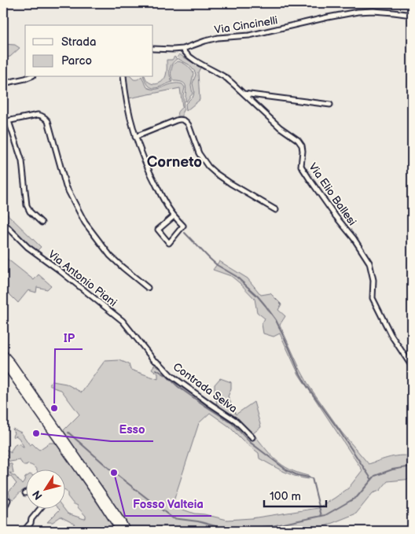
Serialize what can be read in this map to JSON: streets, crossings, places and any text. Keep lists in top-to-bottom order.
{
  "streets": {
    "street": [
      "Via Cincinelli",
      "Via Elio Ballesi",
      "Via Antonio Piani",
      "Contrada Selva"
    ]
  },
  "crossings": [
    ["Via Cincinelli", "Via Elio Ballesi"],
    ["Via Antonio Piani", "Contrada Selva"]
  ],
  "districts": ["Corneto"],
  "places": ["IP", "Esso", "Fosso Valteia"],
  "legend": ["Strada", "Parco"],
  "scale_bar": "100 m",
  "north": "bottom left"
}
